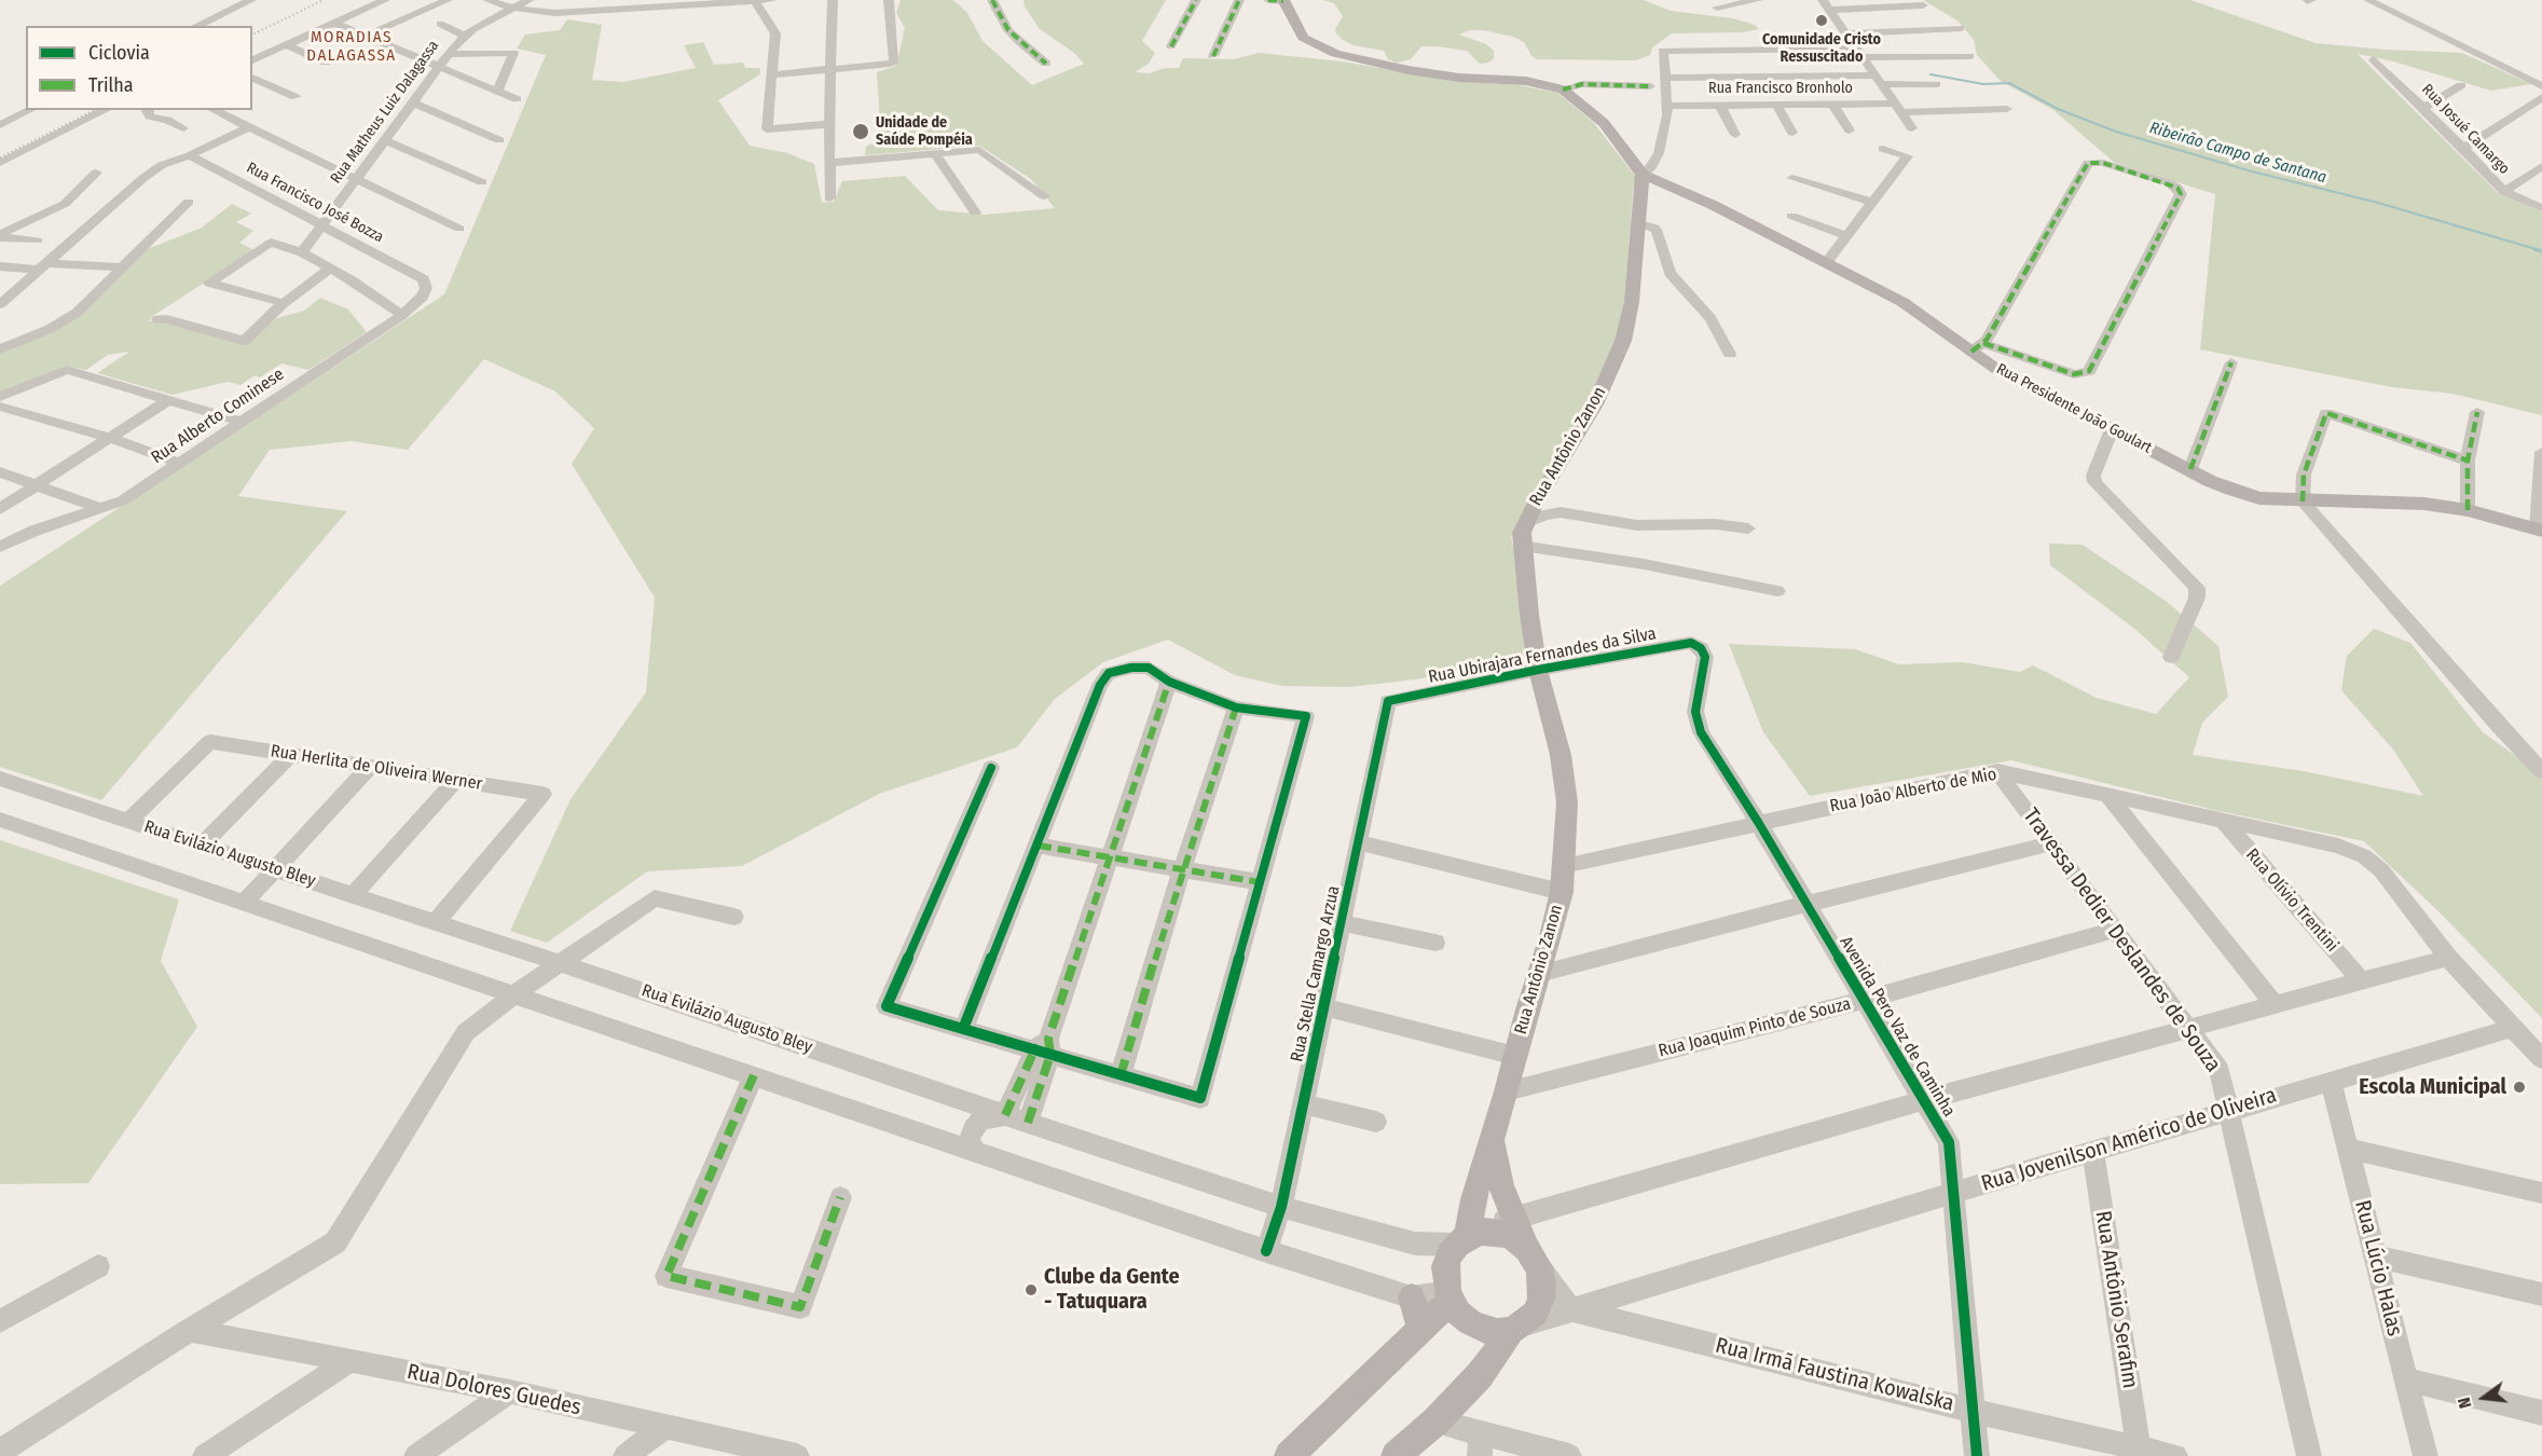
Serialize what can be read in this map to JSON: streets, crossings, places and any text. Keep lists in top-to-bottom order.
{
  "streets": {
    "main road": ["Rua Presidente João Goulart", "Rua Antônio Zanon"],
    "street": [
      "Rua Francisco Bronholo",
      "Rua Matheus Luiz Dalagassa",
      "Rua Josué Camargo",
      "Rua Francisco José Bozza",
      "Rua Alberto Cominese",
      "Rua Ubirajara Fernandes da Silva",
      "Rua Herlita de Oliveira Werner",
      "Rua João Alberto de Mio",
      "Rua Evilázio Augusto Bley",
      "Rua Olívio Trentini",
      "Travessa Dedier Deslandes de Souza",
      "Rua Stella Camargo Arzua",
      "Avenida Pero Vaz de Caminha",
      "Rua Joaquim Pinto de Souza",
      "Rua Jovenilson Américo de Oliveira",
      "Rua Lúcio Halas",
      "Rua Antônio Serafim",
      "Rua Irmã Faustina Kowalska",
      "Rua Dolores Guedes"
    ]
  },
  "crossings": [
    ["Rua Matheus Luiz Dalagassa", "Rua Francisco José Bozza"],
    ["Rua Francisco José Bozza", "Rua Alberto Cominese"],
    ["Rua Presidente João Goulart", "Rua Antônio Zanon"],
    ["Rua Antônio Zanon", "Rua Ubirajara Fernandes da Silva"],
    ["Rua Antônio Zanon", "Rua João Alberto de Mio"],
    ["Rua Antônio Zanon", "Rua Evilázio Augusto Bley"],
    ["Rua Antônio Zanon", "Rua Joaquim Pinto de Souza"],
    ["Rua Antônio Zanon", "Rua Jovenilson Américo de Oliveira"],
    ["Rua Ubirajara Fernandes da Silva", "Rua Stella Camargo Arzua"],
    ["Rua Ubirajara Fernandes da Silva", "Avenida Pero Vaz de Caminha"],
    ["Rua Herlita de Oliveira Werner", "Rua Evilázio Augusto Bley"],
    ["Rua João Alberto de Mio", "Rua Olívio Trentini"],
    ["Rua João Alberto de Mio", "Travessa Dedier Deslandes de Souza"],
    ["Rua João Alberto de Mio", "Avenida Pero Vaz de Caminha"],
    ["Rua João Alberto de Mio", "Rua Jovenilson Américo de Oliveira"],
    ["Rua Evilázio Augusto Bley", "Rua Stella Camargo Arzua"],
    ["Rua Evilázio Augusto Bley", "Rua Jovenilson Américo de Oliveira"],
    ["Travessa Dedier Deslandes de Souza", "Rua Joaquim Pinto de Souza"],
    ["Travessa Dedier Deslandes de Souza", "Rua Jovenilson Américo de Oliveira"],
    ["Avenida Pero Vaz de Caminha", "Rua Joaquim Pinto de Souza"],
    ["Avenida Pero Vaz de Caminha", "Rua Jovenilson Américo de Oliveira"],
    ["Avenida Pero Vaz de Caminha", "Rua Irmã Faustina Kowalska"],
    ["Rua Jovenilson Américo de Oliveira", "Rua Lúcio Halas"],
    ["Rua Jovenilson Américo de Oliveira", "Rua Antônio Serafim"],
    ["Rua Jovenilson Américo de Oliveira", "Rua Irmã Faustina Kowalska"],
    ["Rua Antônio Serafim", "Rua Irmã Faustina Kowalska"]
  ],
  "districts": ["MORADIAS DALAGASSA"],
  "water": ["Ribeirão Campo de Santana"],
  "places": [
    "Comunidade Cristo Ressuscitado",
    "Unidade de Saúde Pompéia",
    "Escola Municipal",
    "Clube da Gente - Tatuquara"
  ],
  "legend": ["Ciclovia", "Trilha"],
  "north": "left"
}
